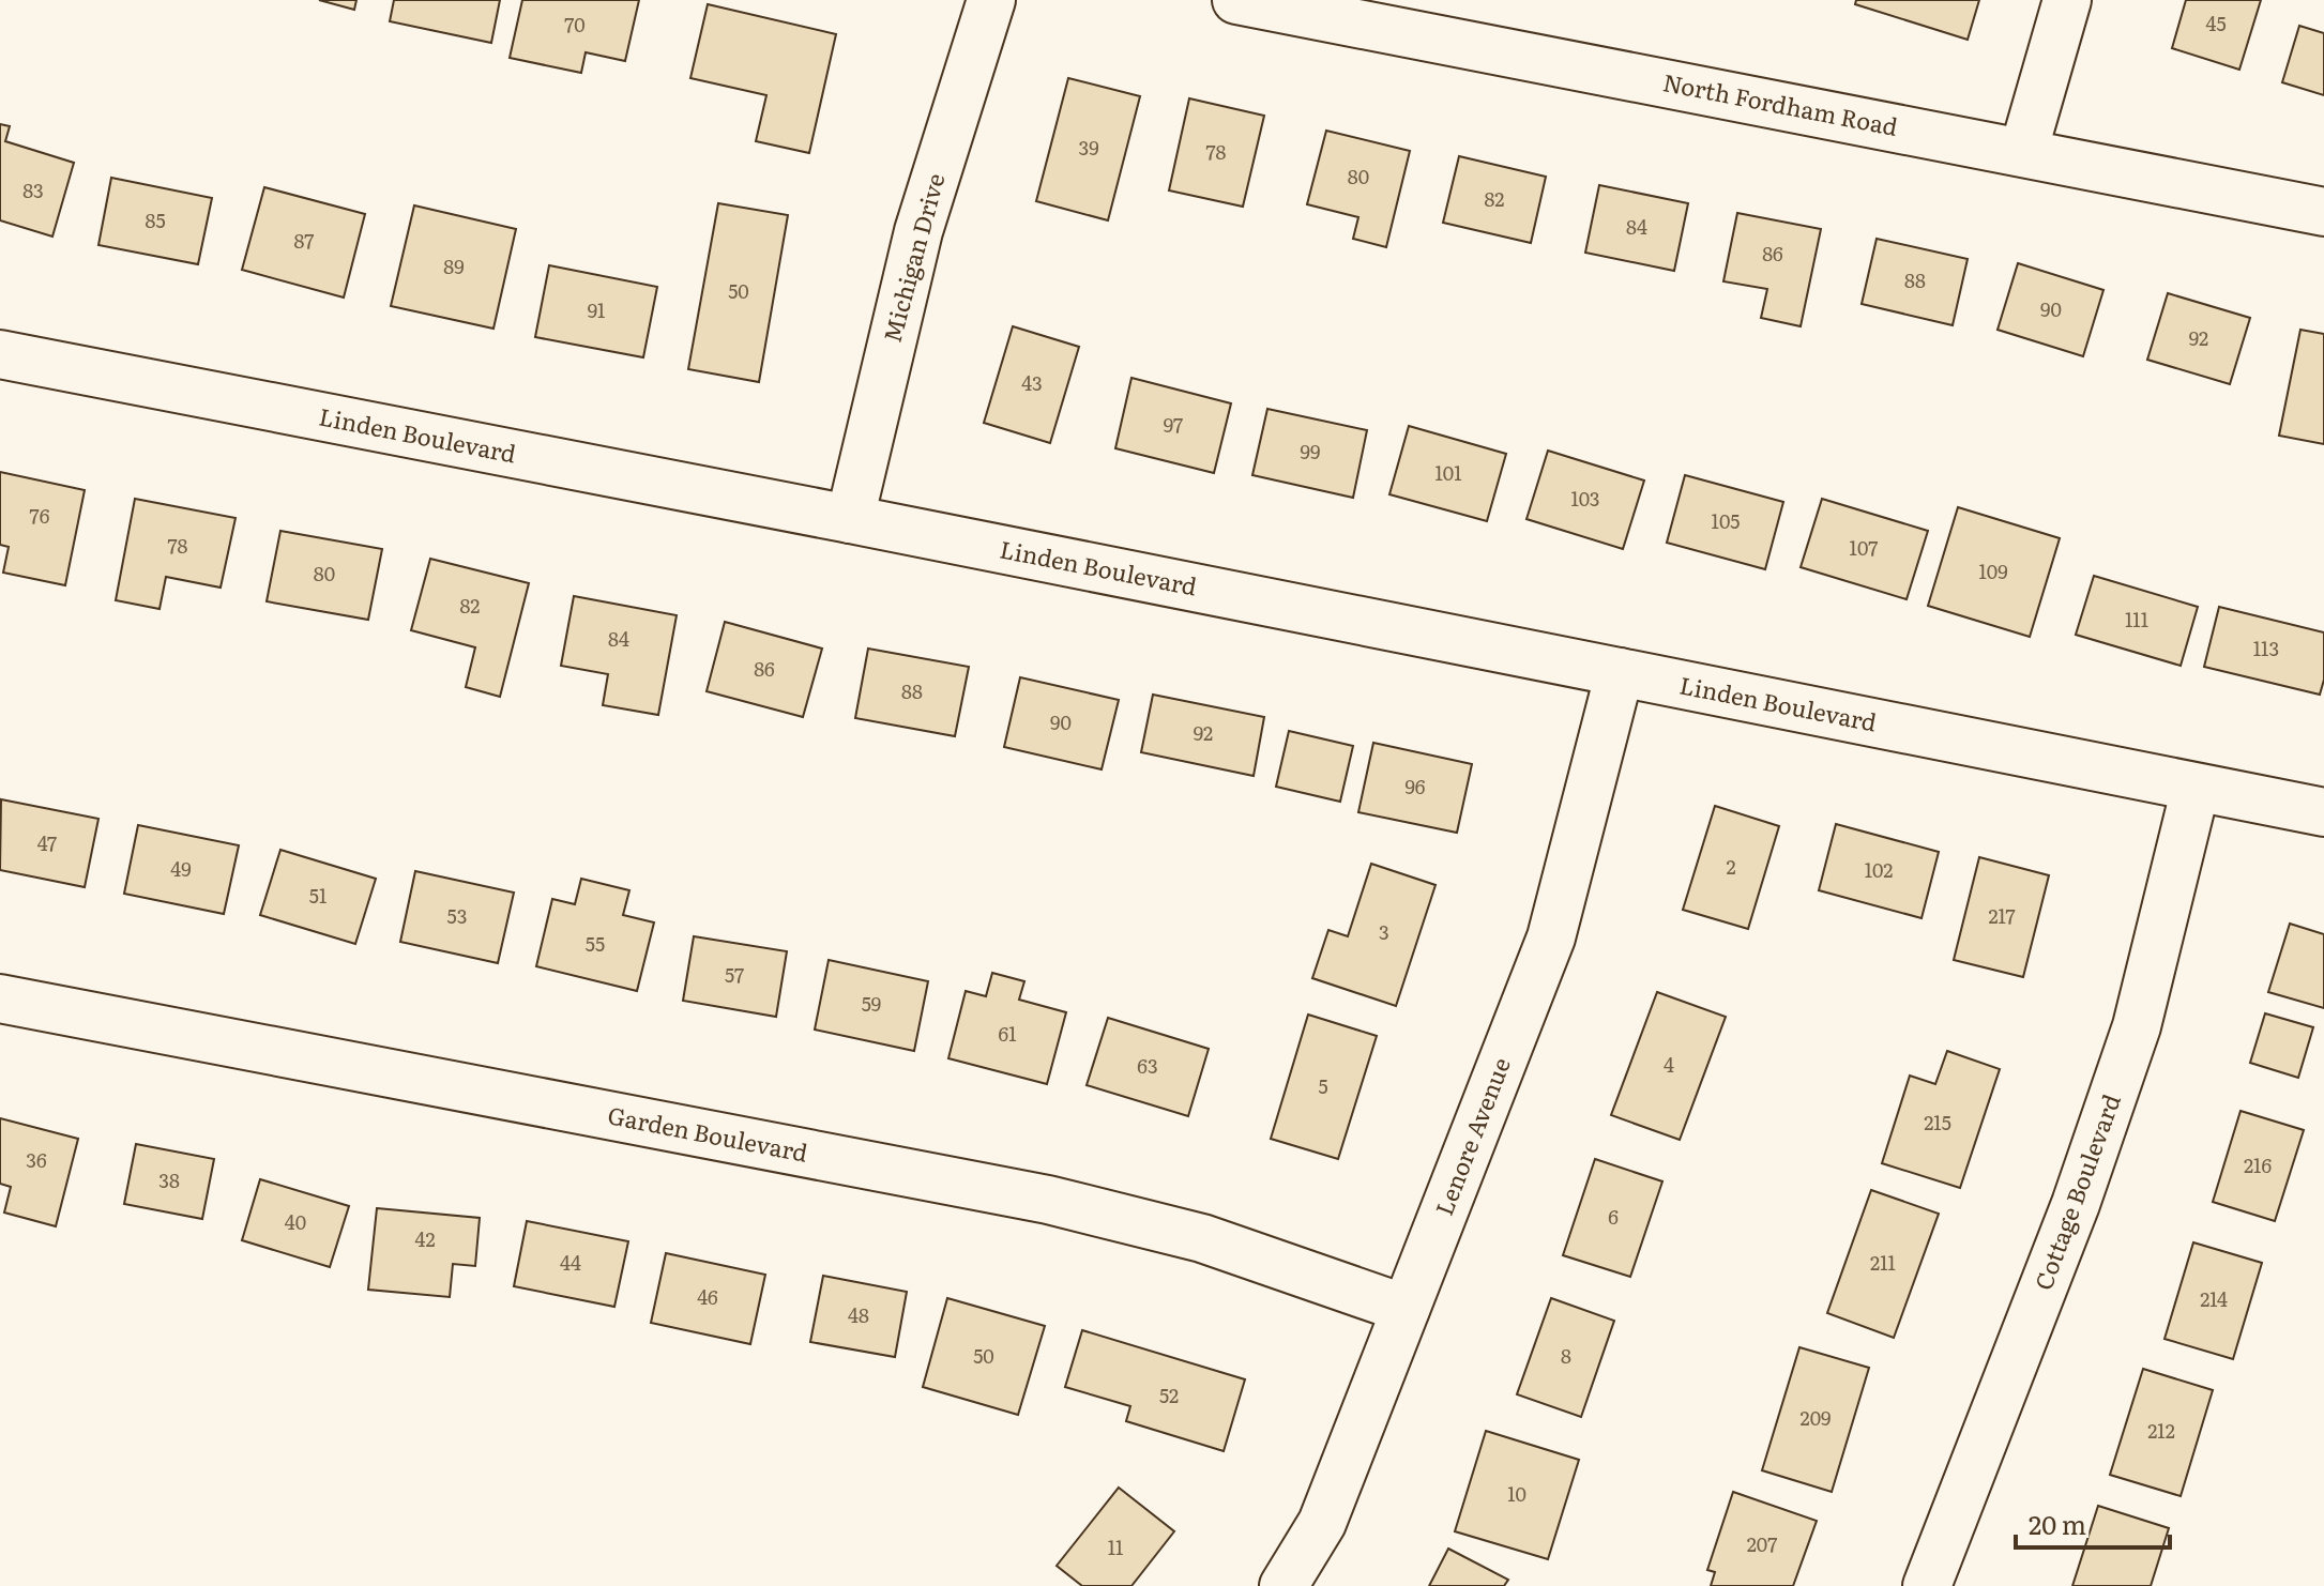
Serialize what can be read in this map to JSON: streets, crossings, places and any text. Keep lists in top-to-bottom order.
{
  "streets": {
    "street": [
      "North Fordham Road",
      "Michigan Drive",
      "Linden Boulevard",
      "Garden Boulevard",
      "Lenore Avenue",
      "Cottage Boulevard"
    ]
  },
  "crossings": [
    ["Michigan Drive", "Linden Boulevard"],
    ["Linden Boulevard", "Lenore Avenue"],
    ["Linden Boulevard", "Cottage Boulevard"],
    ["Garden Boulevard", "Lenore Avenue"]
  ],
  "house_numbers": [
    "45",
    "70",
    "39",
    "78",
    "80",
    "83",
    "82",
    "85",
    "84",
    "87",
    "86",
    "89",
    "88",
    "50",
    "90",
    "91",
    "92",
    "43",
    "97",
    "99",
    "101",
    "103",
    "76",
    "105",
    "78",
    "107",
    "109",
    "80",
    "82",
    "111",
    "84",
    "113",
    "86",
    "88",
    "90",
    "92",
    "96",
    "47",
    "2",
    "49",
    "102",
    "51",
    "53",
    "217",
    "3",
    "55",
    "57",
    "59",
    "61",
    "4",
    "63",
    "5",
    "215",
    "36",
    "216",
    "38",
    "6",
    "40",
    "42",
    "44",
    "211",
    "46",
    "214",
    "48",
    "50",
    "8",
    "52",
    "209",
    "212",
    "10",
    "207",
    "11"
  ],
  "scale_bar": "20 m"
}
